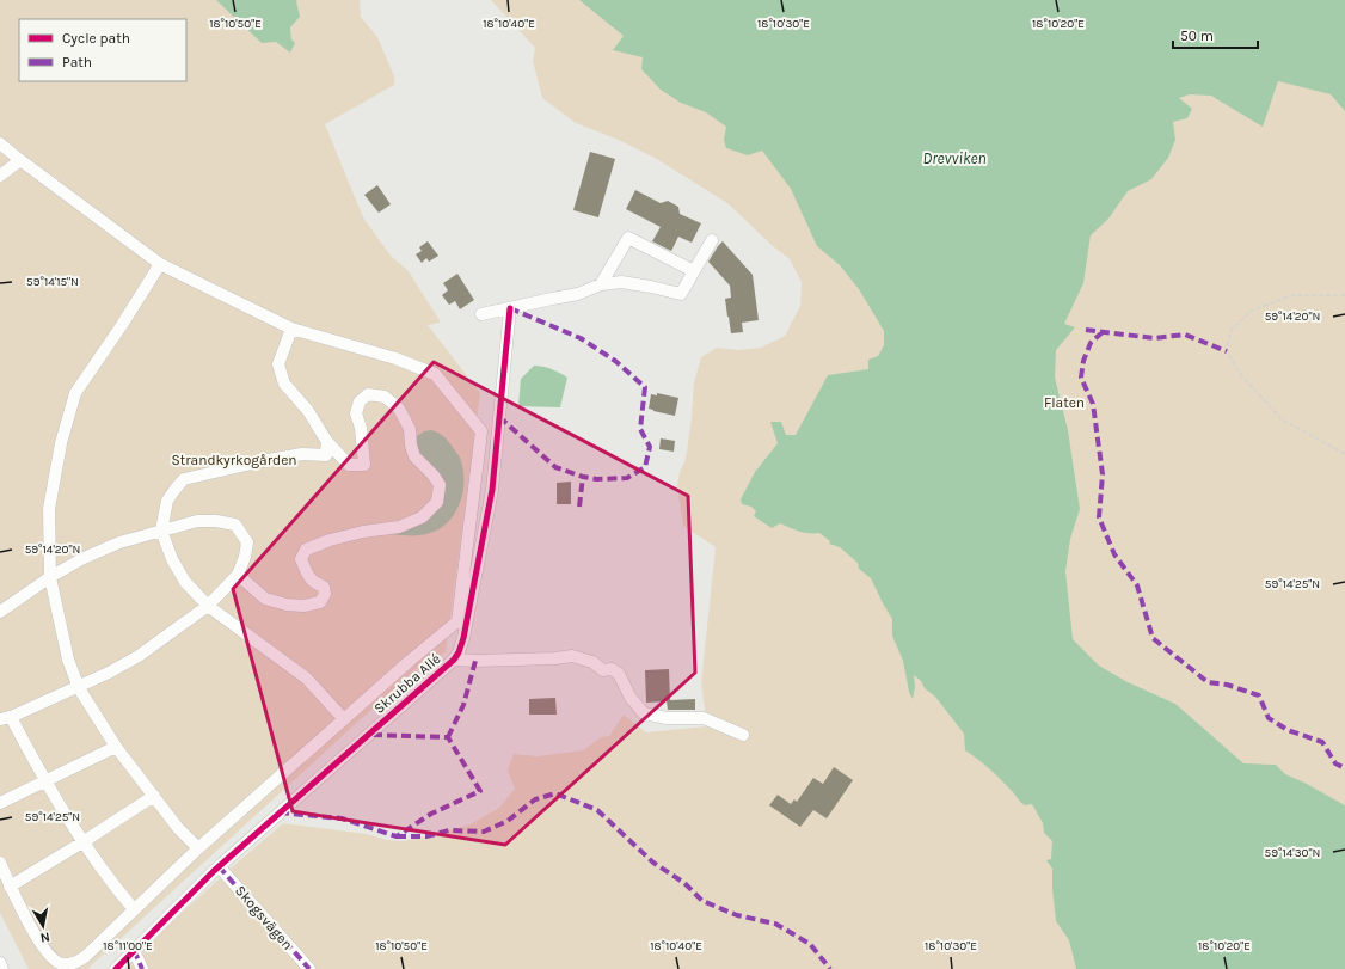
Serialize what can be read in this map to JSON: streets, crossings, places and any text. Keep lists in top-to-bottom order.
{
  "streets": {
    "street": ["Skrubba Allé", "Skogsvägen"]
  },
  "crossings": [
    ["Skrubba Allé", "Skogsvägen"]
  ],
  "water": ["Drevviken"],
  "parks": ["Flaten", "Strandkyrkogården"],
  "legend": ["Cycle path", "Path"],
  "scale_bar": "50 m",
  "north": "bottom",
  "coordinates": [
    "18°10'50\"E",
    "18°10'40\"E",
    "18°10'30\"E",
    "18°10'20\"E",
    "59°14'15\"N",
    "59°14'20\"N",
    "59°14'25\"N",
    "59°14'30\"N",
    "18°11'00\"E"
  ]
}
